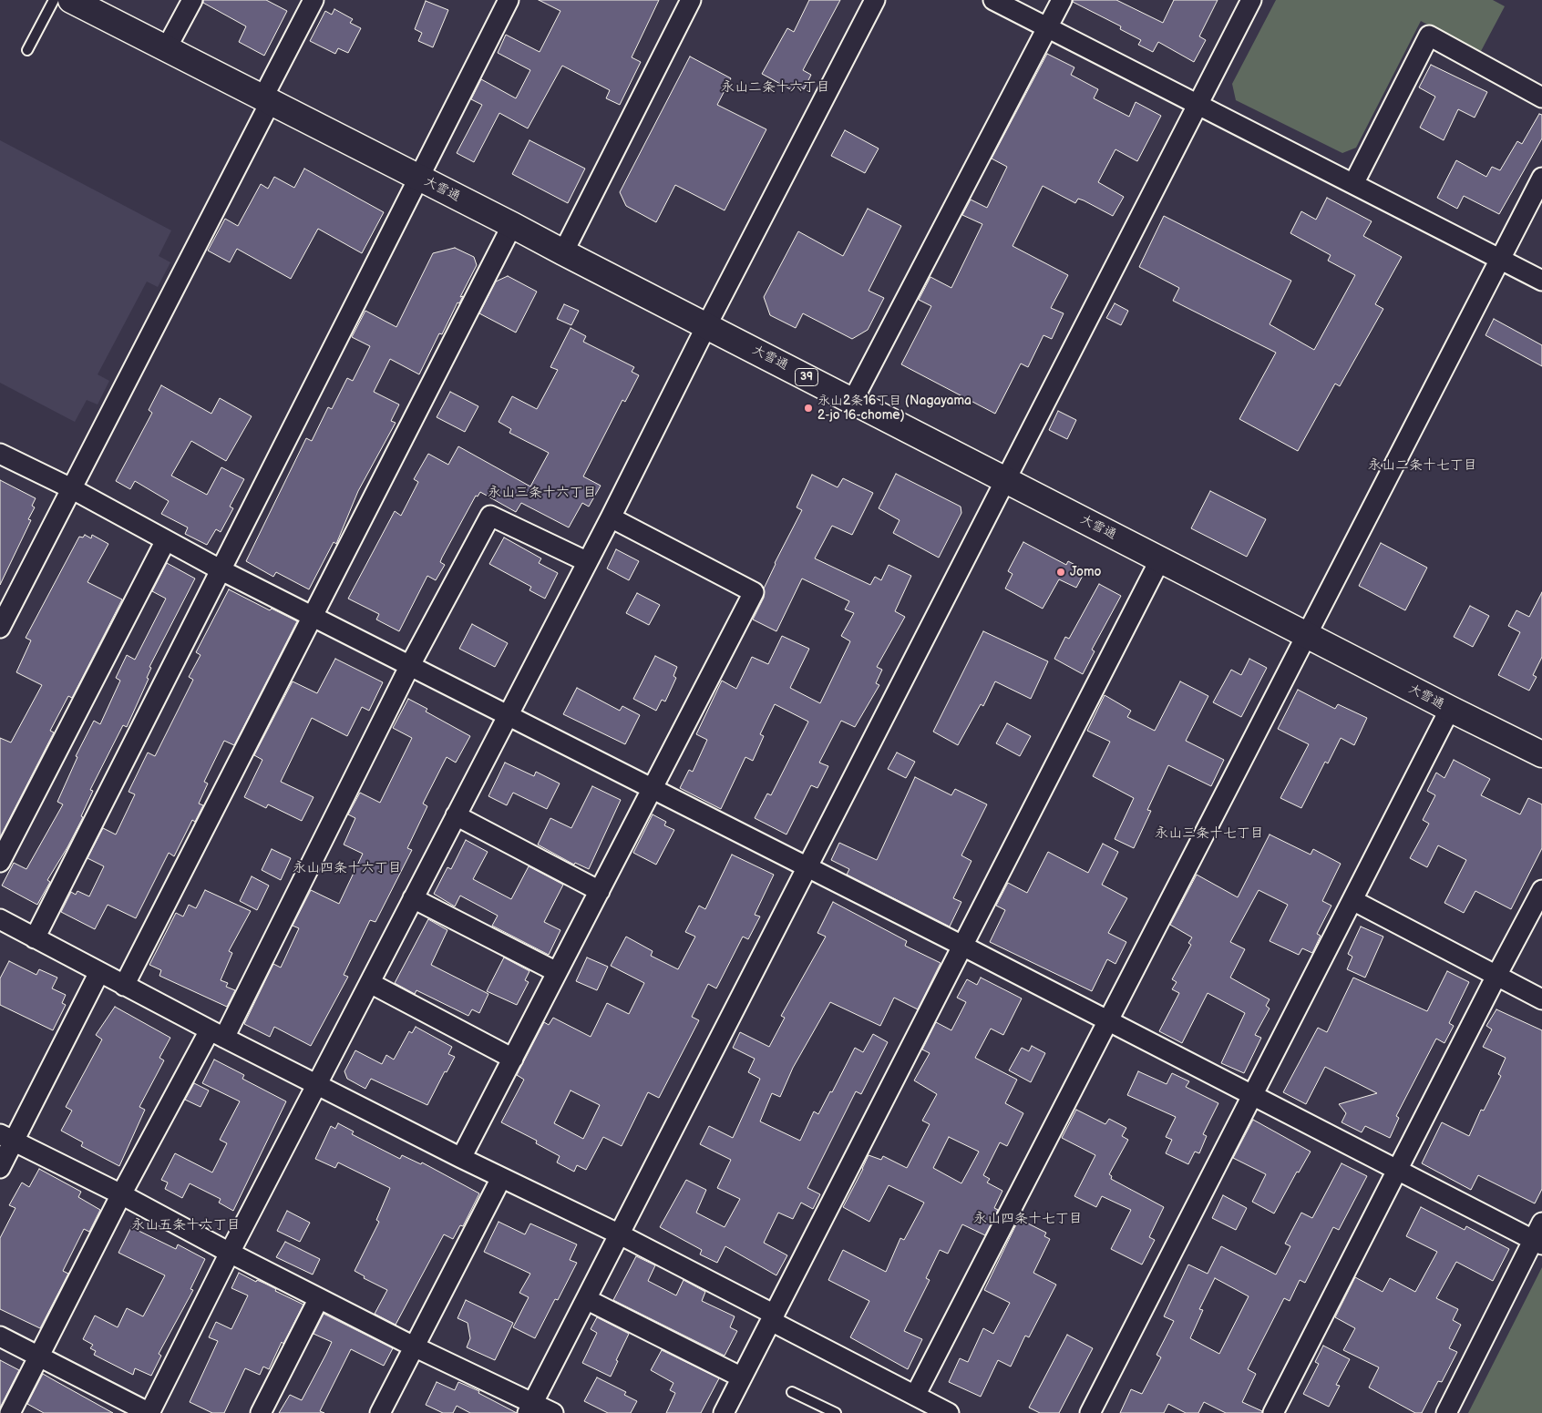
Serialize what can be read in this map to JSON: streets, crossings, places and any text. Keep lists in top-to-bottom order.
{
  "streets": {
    "highway": ["大雪通", "39"]
  },
  "districts": [
    "永山二条十六丁目",
    "永山二条十七丁目",
    "永山三条十六丁目",
    "永山三条十七丁目",
    "永山四条十六丁目",
    "永山四条十七丁目",
    "永山五条十六丁目"
  ],
  "places": ["永山2条16丁目 (Nagayama 2-jo 16-chome)", "Jomo"]
}
